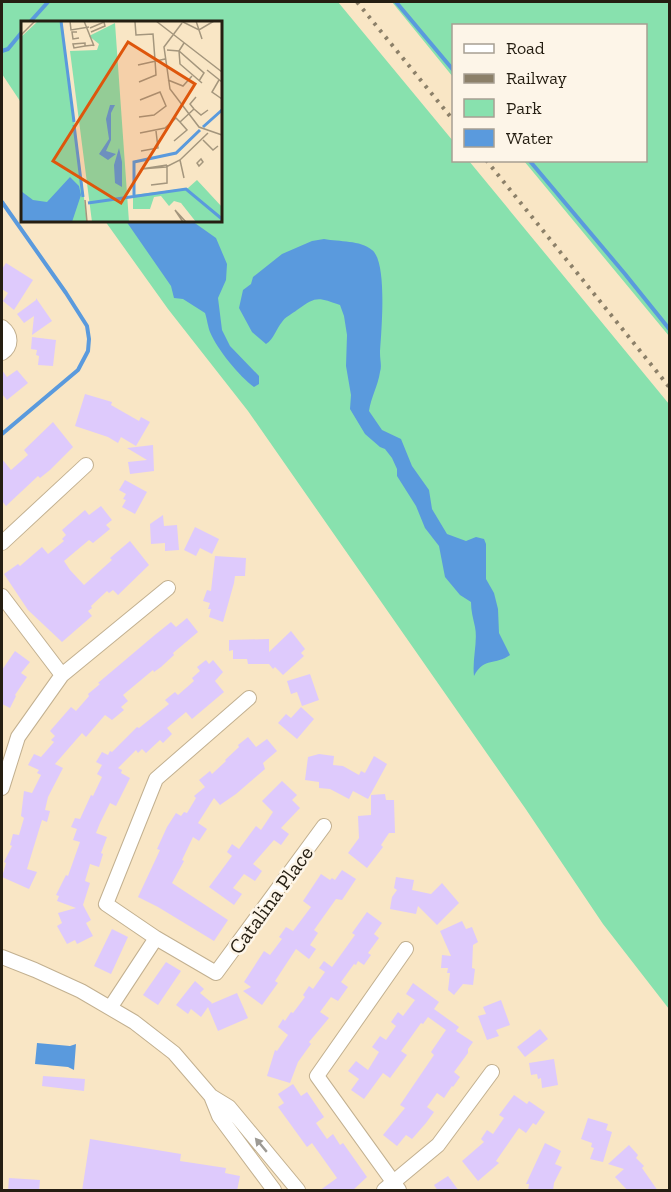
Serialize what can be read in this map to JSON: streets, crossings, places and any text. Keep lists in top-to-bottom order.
{
  "streets": {
    "street": ["Catalina Place"]
  },
  "legend": [
    "Road",
    "Railway",
    "Park",
    "Water"
  ]
}
